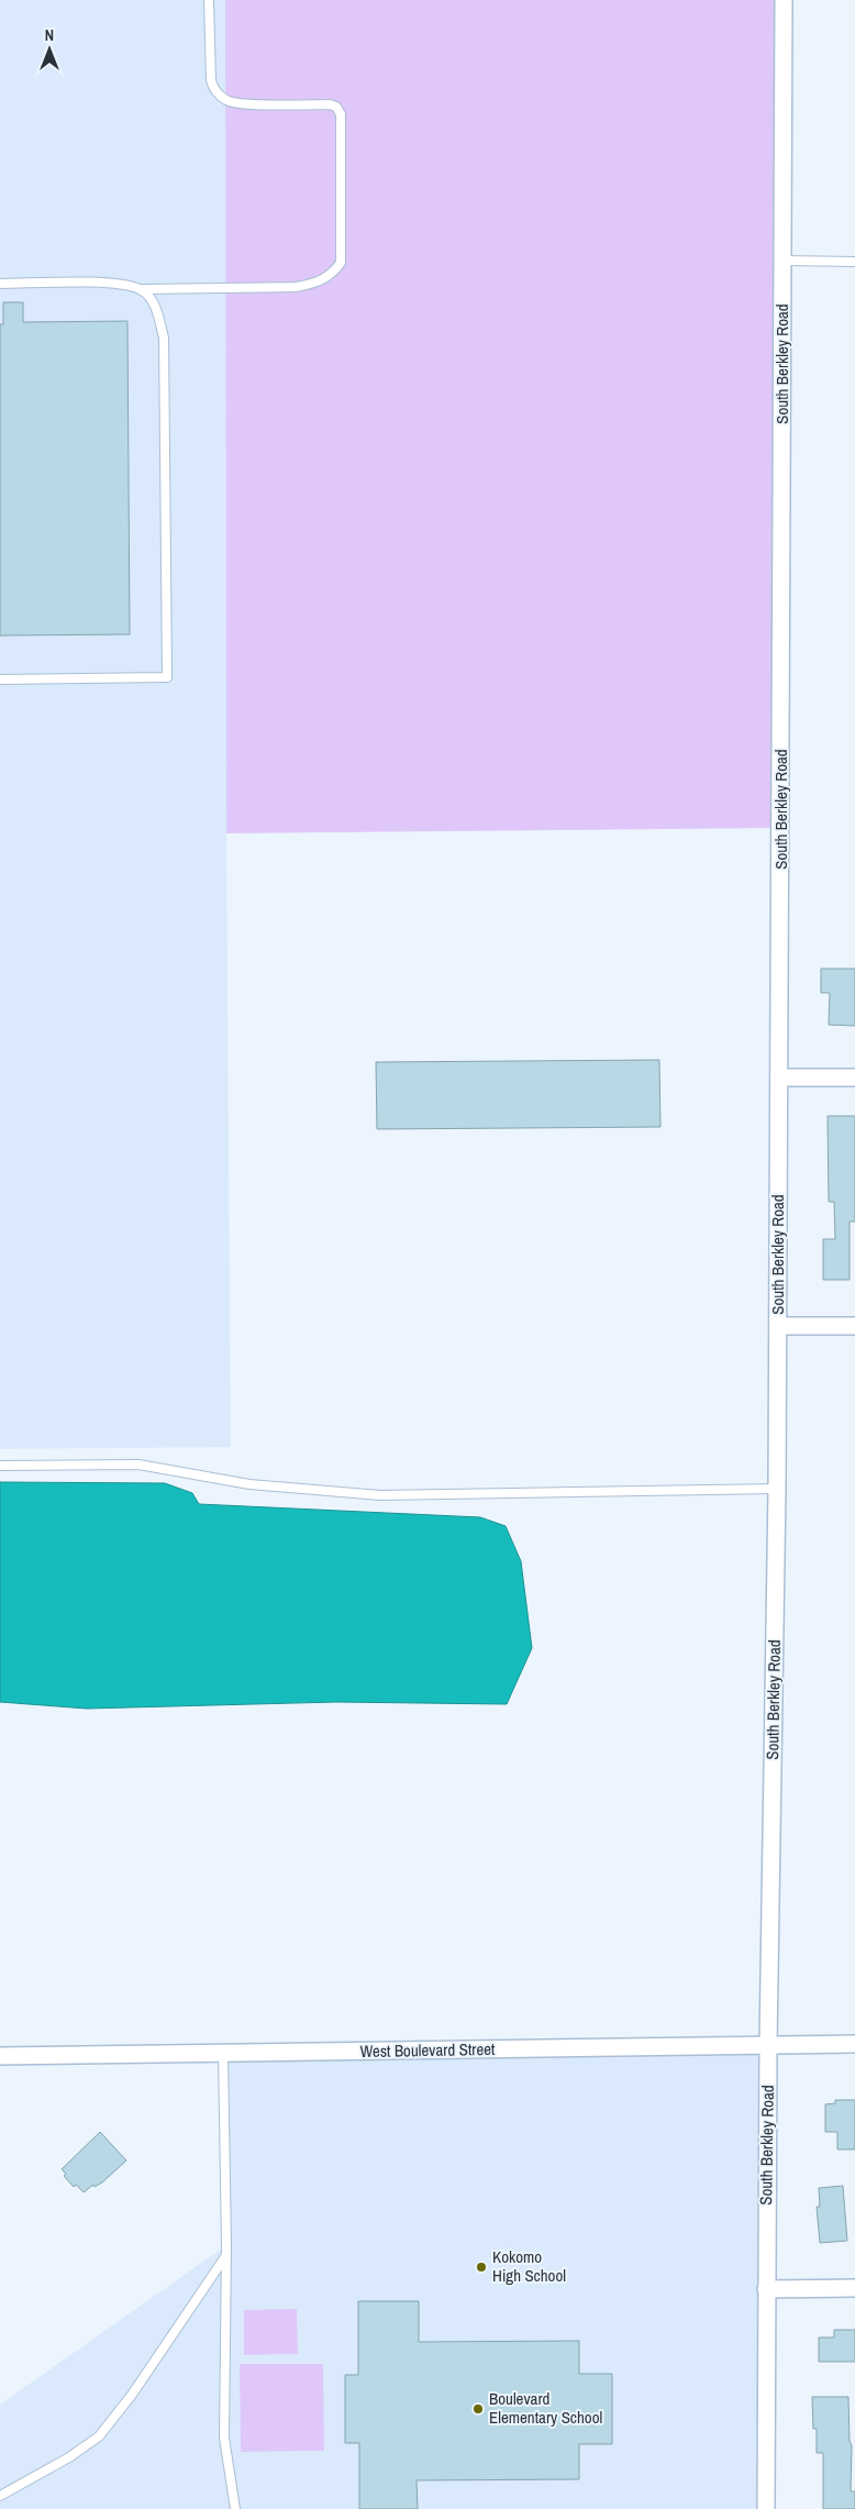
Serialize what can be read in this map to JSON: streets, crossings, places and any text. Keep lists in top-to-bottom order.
{
  "streets": {
    "street": ["South Berkley Road", "West Boulevard Street"]
  },
  "crossings": [
    ["South Berkley Road", "West Boulevard Street"]
  ],
  "places": ["Kokomo High School", "Boulevard Elementary School"],
  "north": "top"
}
